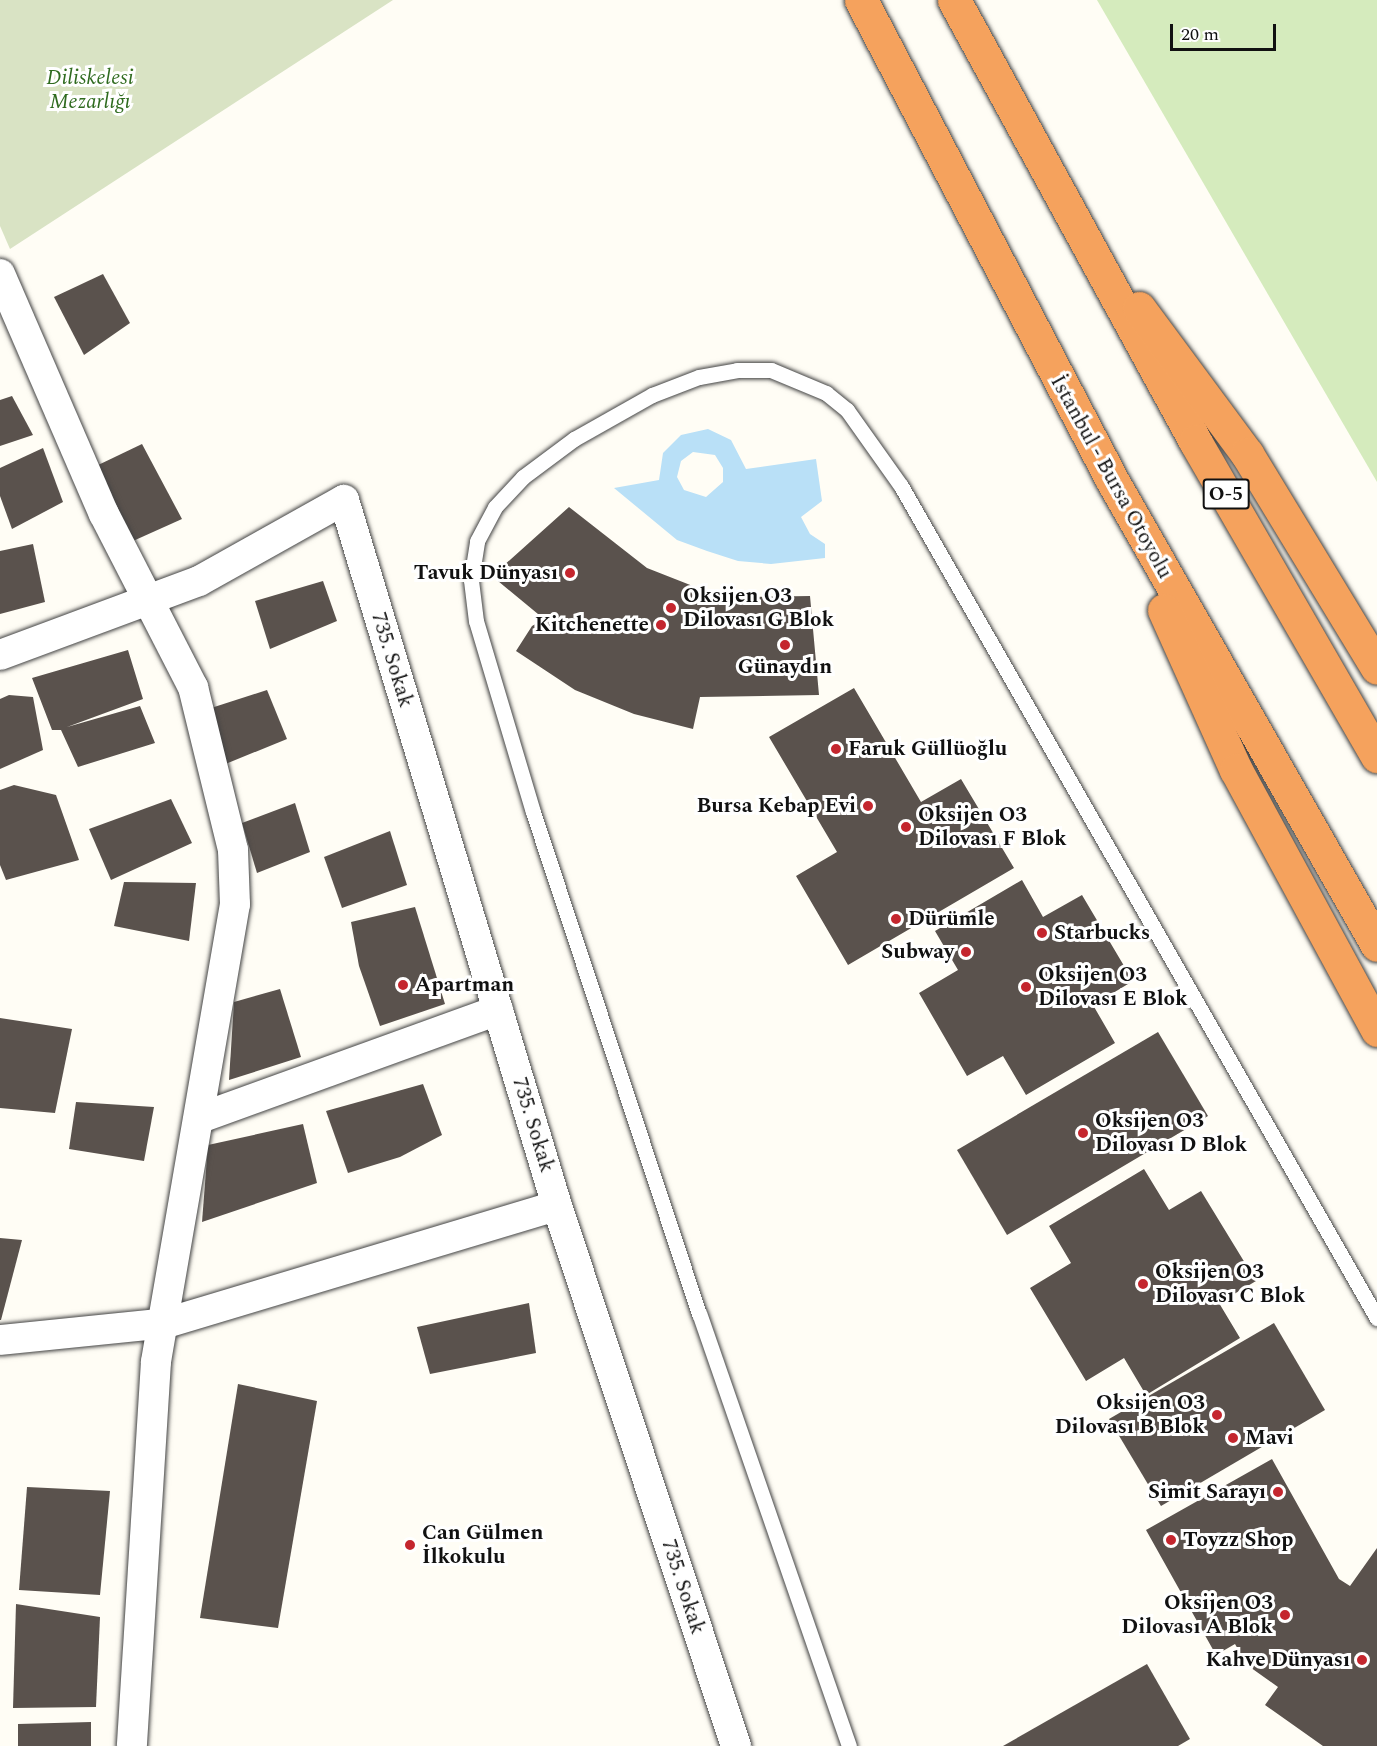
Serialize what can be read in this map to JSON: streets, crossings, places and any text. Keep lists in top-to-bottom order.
{
  "streets": {
    "highway": ["İstanbul - Bursa Otoyolu", "O-5"],
    "street": ["735. Sokak"]
  },
  "parks": ["Diliskelesi Mezarlığı"],
  "places": [
    "Tavuk Dünyası",
    "Oksijen O3 Dilovası G Blok",
    "Kitchenette",
    "Günaydın",
    "Faruk Güllüoğlu",
    "Bursa Kebap Evi",
    "Oksijen O3 Dilovası F Blok",
    "Dürümle",
    "Starbucks",
    "Subway",
    "Apartman",
    "Oksijen O3 Dilovası E Blok",
    "Oksijen O3 Dilovası D Blok",
    "Oksijen O3 Dilovası C Blok",
    "Oksijen O3 Dilovası B Blok",
    "Mavi",
    "Simit Sarayı",
    "Toyzz Shop",
    "Can Gülmen İlkokulu",
    "Oksijen O3 Dilovası A Blok",
    "Kahve Dünyası"
  ],
  "scale_bar": "20 m"
}
